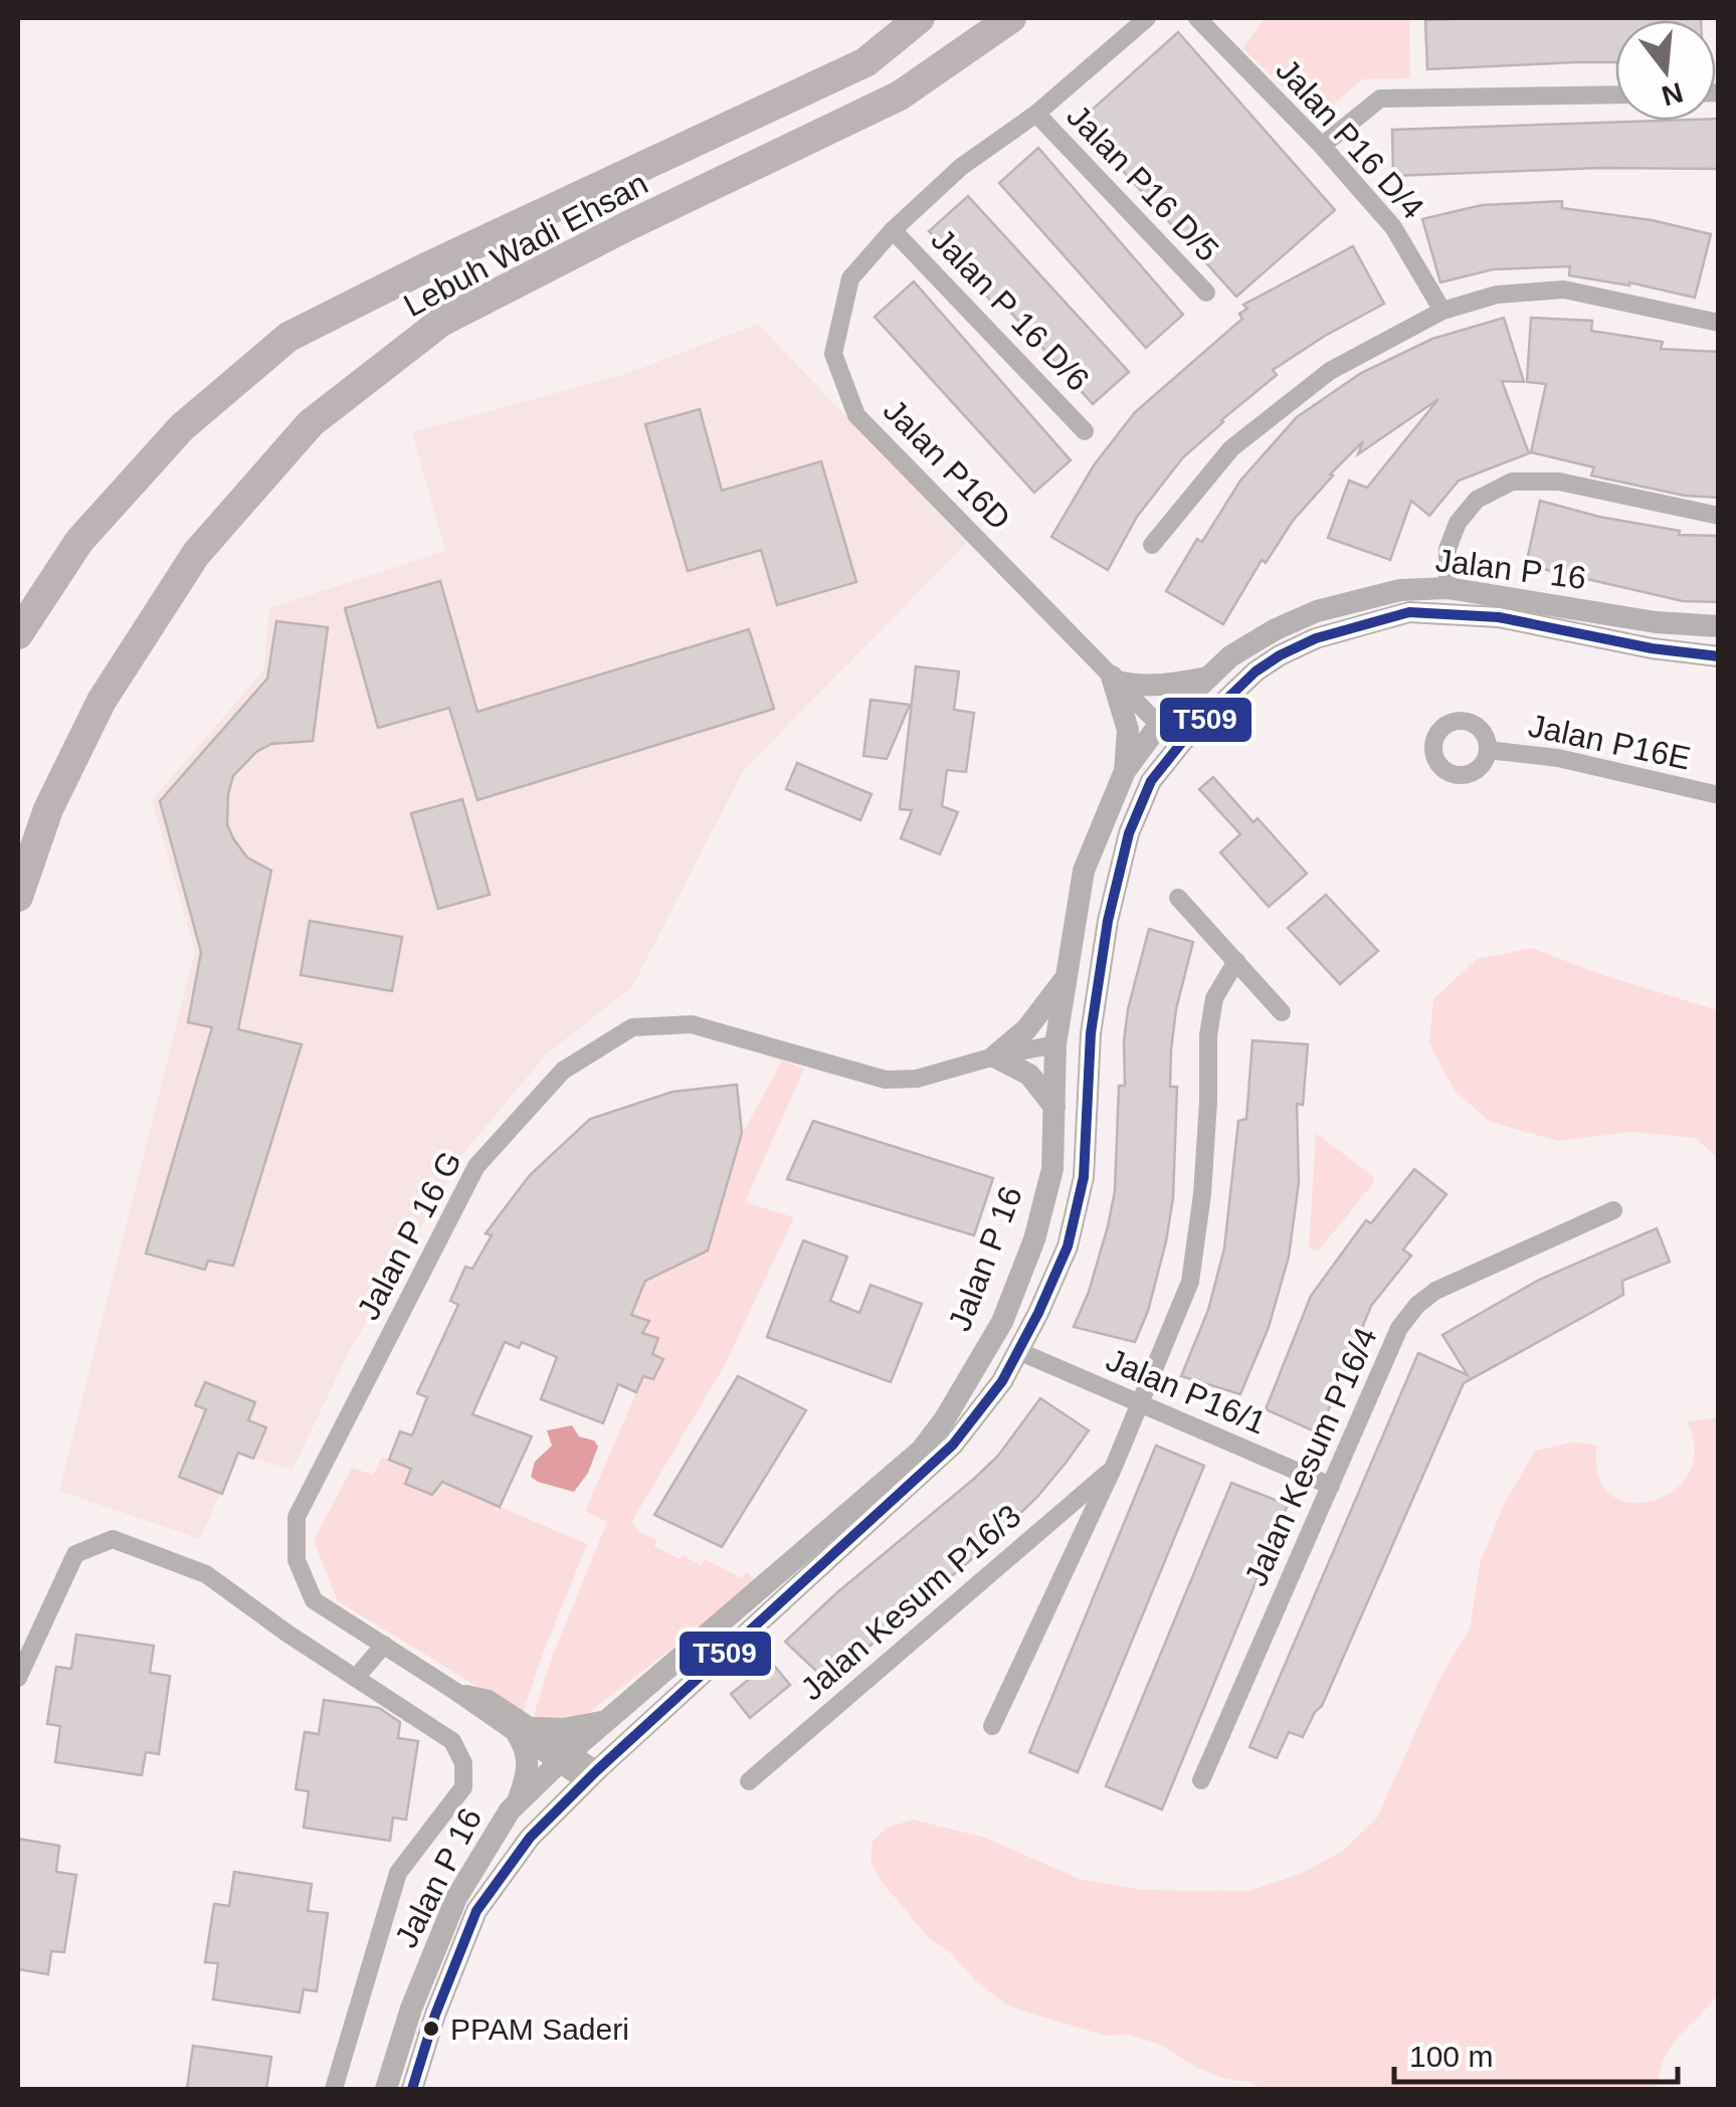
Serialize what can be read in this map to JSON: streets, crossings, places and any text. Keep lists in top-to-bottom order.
{
  "streets": {
    "main road": ["Lebuh Wadi Ehsan"],
    "street": [
      "Jalan P16 D/4",
      "Jalan P16 D/5",
      "Jalan P 16 D/6",
      "Jalan P16D",
      "Jalan P 16",
      "Jalan P16E",
      "Jalan P 16 G",
      "Jalan P16/1",
      "Jalan Kesum P16/4",
      "Jalan Kesum P16/3"
    ]
  },
  "crossings": [
    ["Jalan P16 D/5", "Jalan P16D"],
    ["Jalan P 16 D/6", "Jalan P16D"],
    ["Jalan P16D", "Jalan P 16"],
    ["Jalan P 16", "Jalan P 16 G"],
    ["Jalan P 16", "Jalan P16/1"],
    ["Jalan P16/1", "Jalan Kesum P16/4"],
    ["Jalan P16/1", "Jalan Kesum P16/3"]
  ],
  "places": ["PPAM Saderi"],
  "lines": ["transit line T509"],
  "scale_bar": "100 m",
  "north": "bottom"
}
